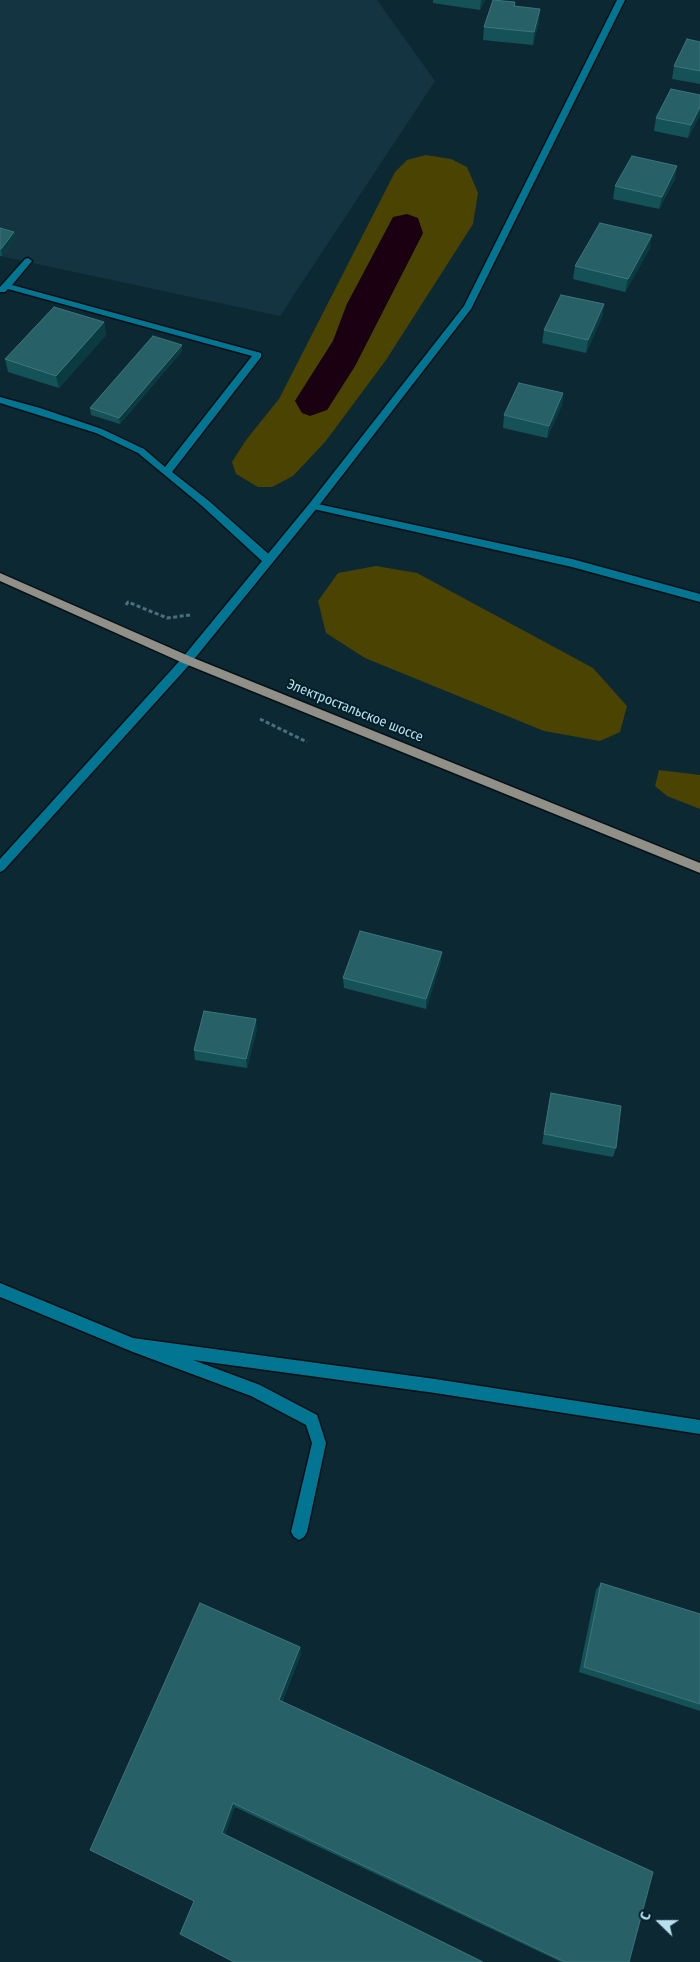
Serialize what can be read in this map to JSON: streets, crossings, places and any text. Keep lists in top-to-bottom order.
{
  "streets": {
    "main road": ["Электростальское шоссе"]
  },
  "north": "left"
}
